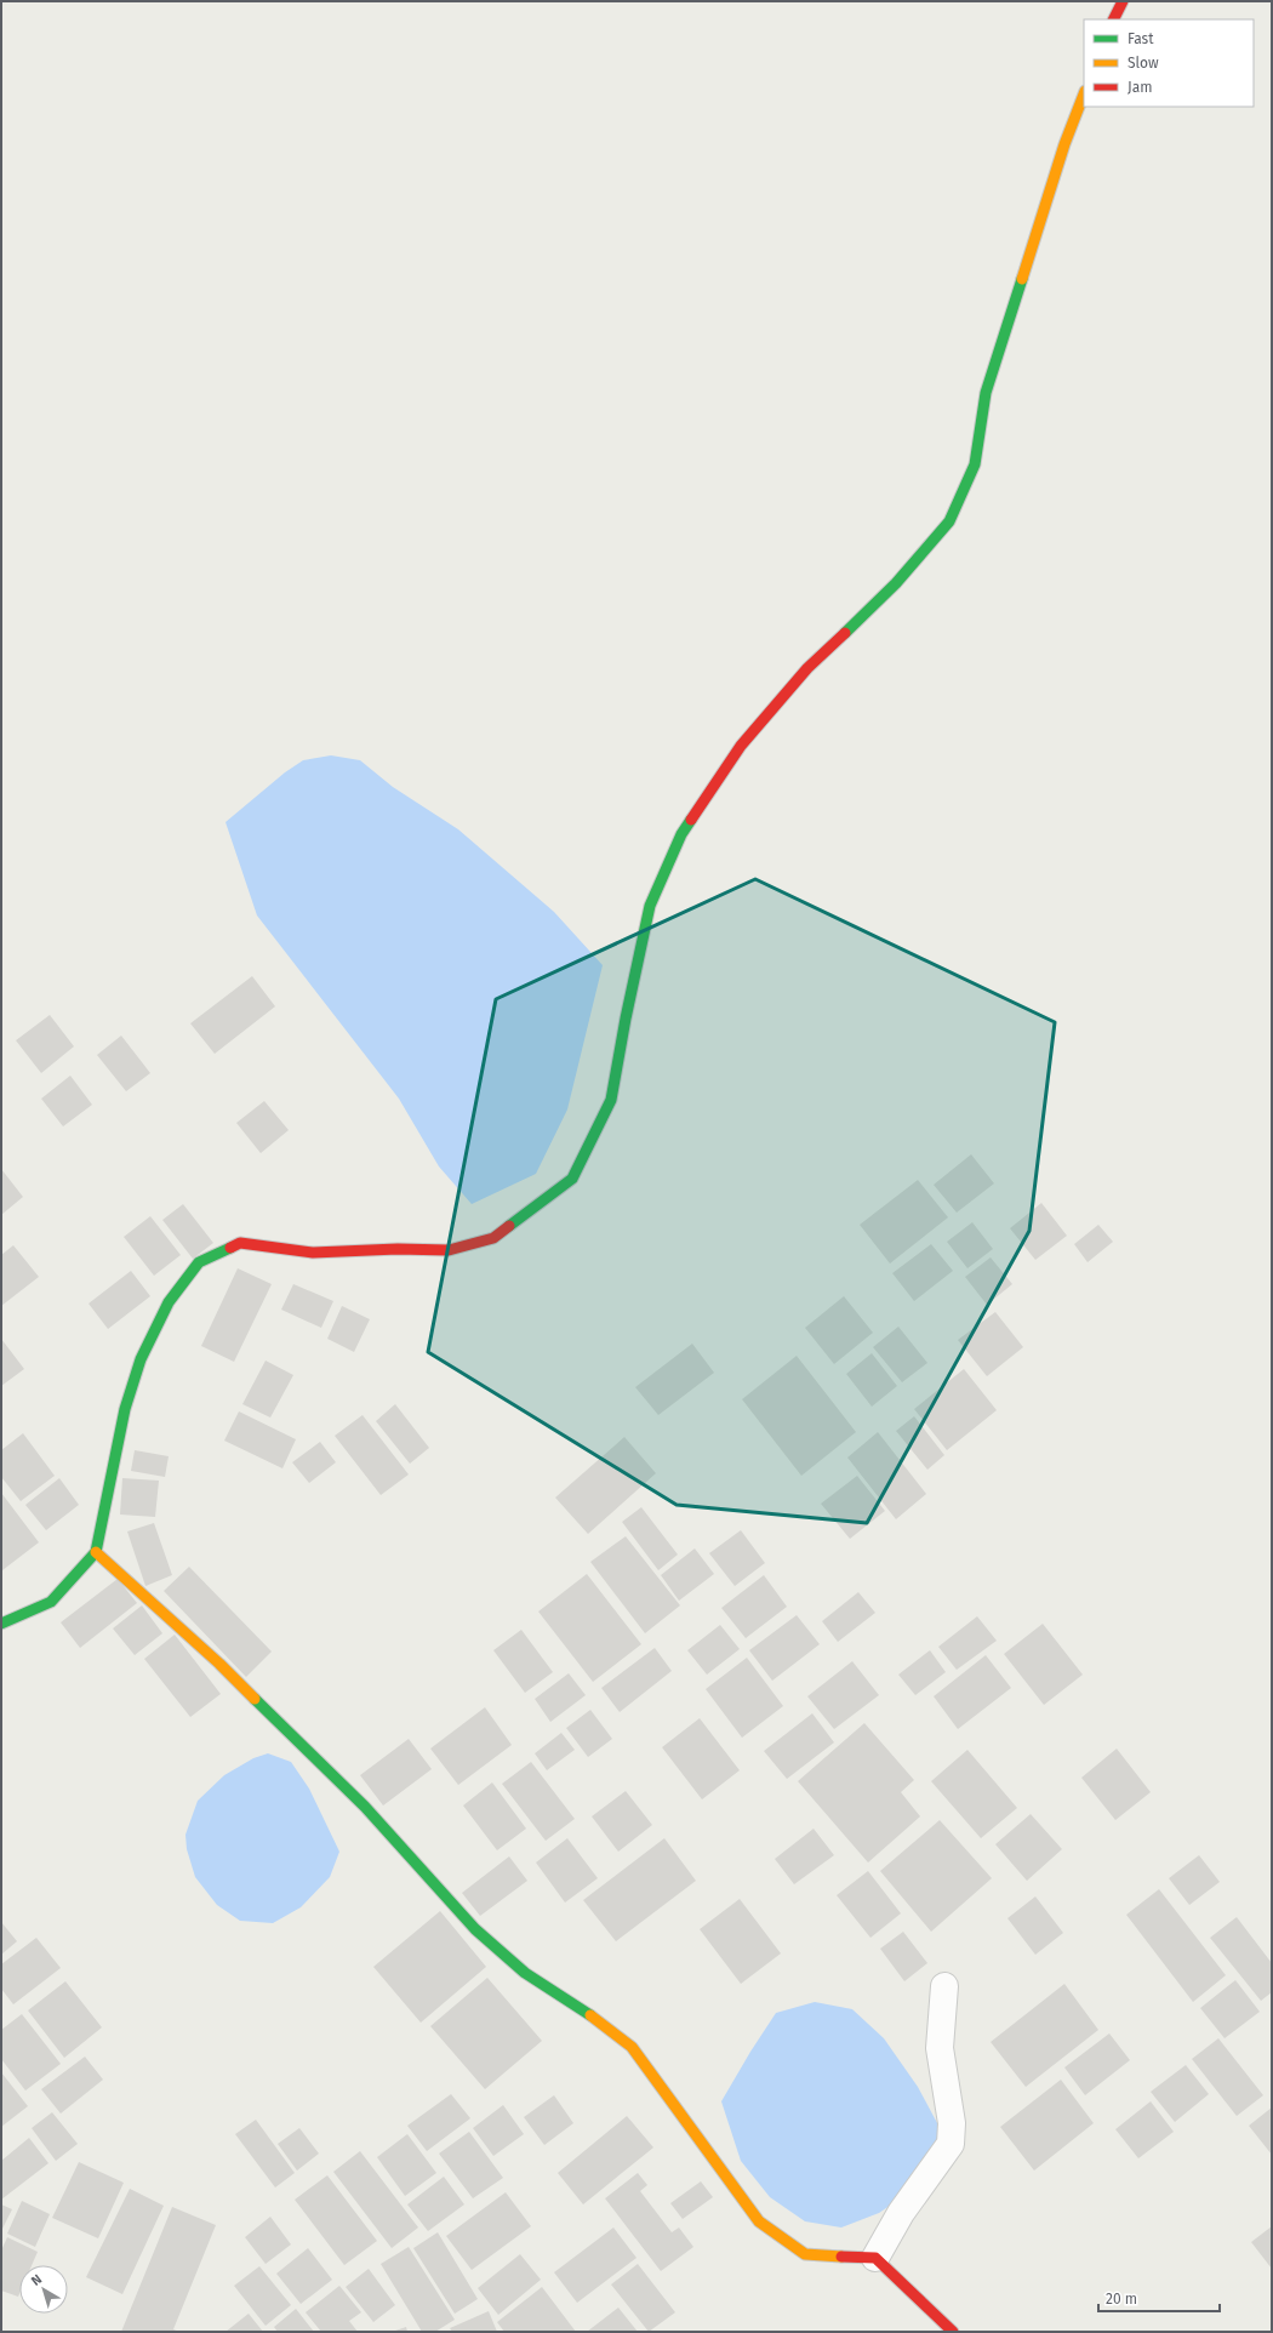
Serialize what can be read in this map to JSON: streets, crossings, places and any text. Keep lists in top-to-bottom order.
{
  "legend": ["Fast", "Slow", "Jam"],
  "scale_bar": "20 m",
  "north": "top left"
}
